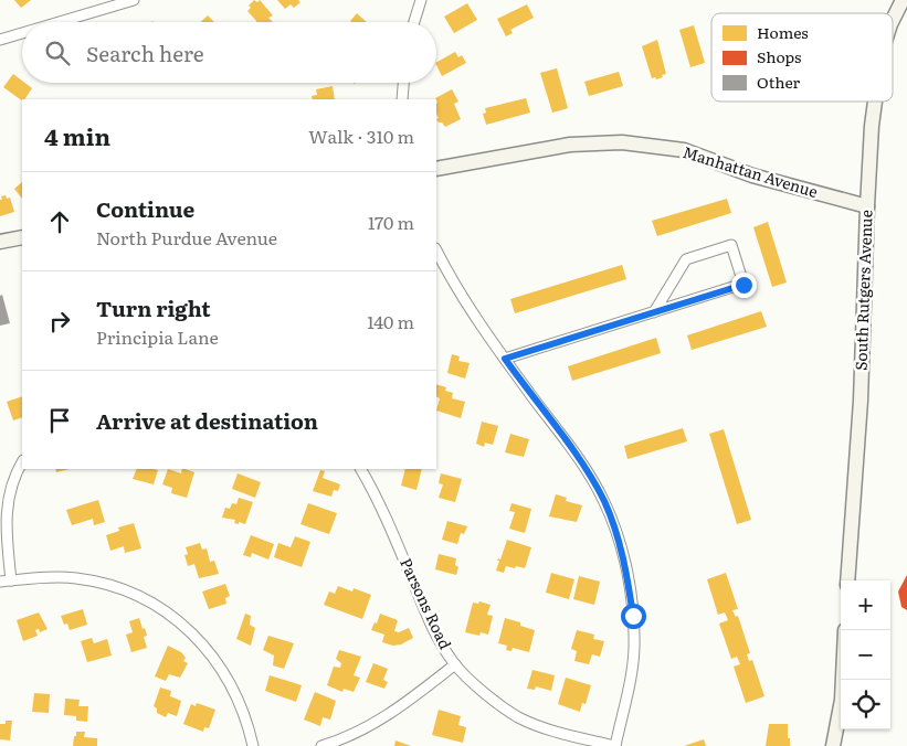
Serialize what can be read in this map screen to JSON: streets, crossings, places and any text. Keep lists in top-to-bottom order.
{
  "streets": {
    "street": ["Manhattan Avenue", "South Rutgers Avenue", "Parsons Road"]
  },
  "crossings": [
    ["Manhattan Avenue", "South Rutgers Avenue"]
  ],
  "legend": ["Homes", "Shops", "Other"],
  "page": {
    "search": "Search here",
    "heading": ["4 min", "Walk · 310 m"],
    "list": [
      ["Continue", "North Purdue Avenue", "170 m"],
      ["Turn right", "Principia Lane", "140 m"],
      "Arrive at destination"
    ],
    "map_buttons": ["+", "−"]
  }
}
